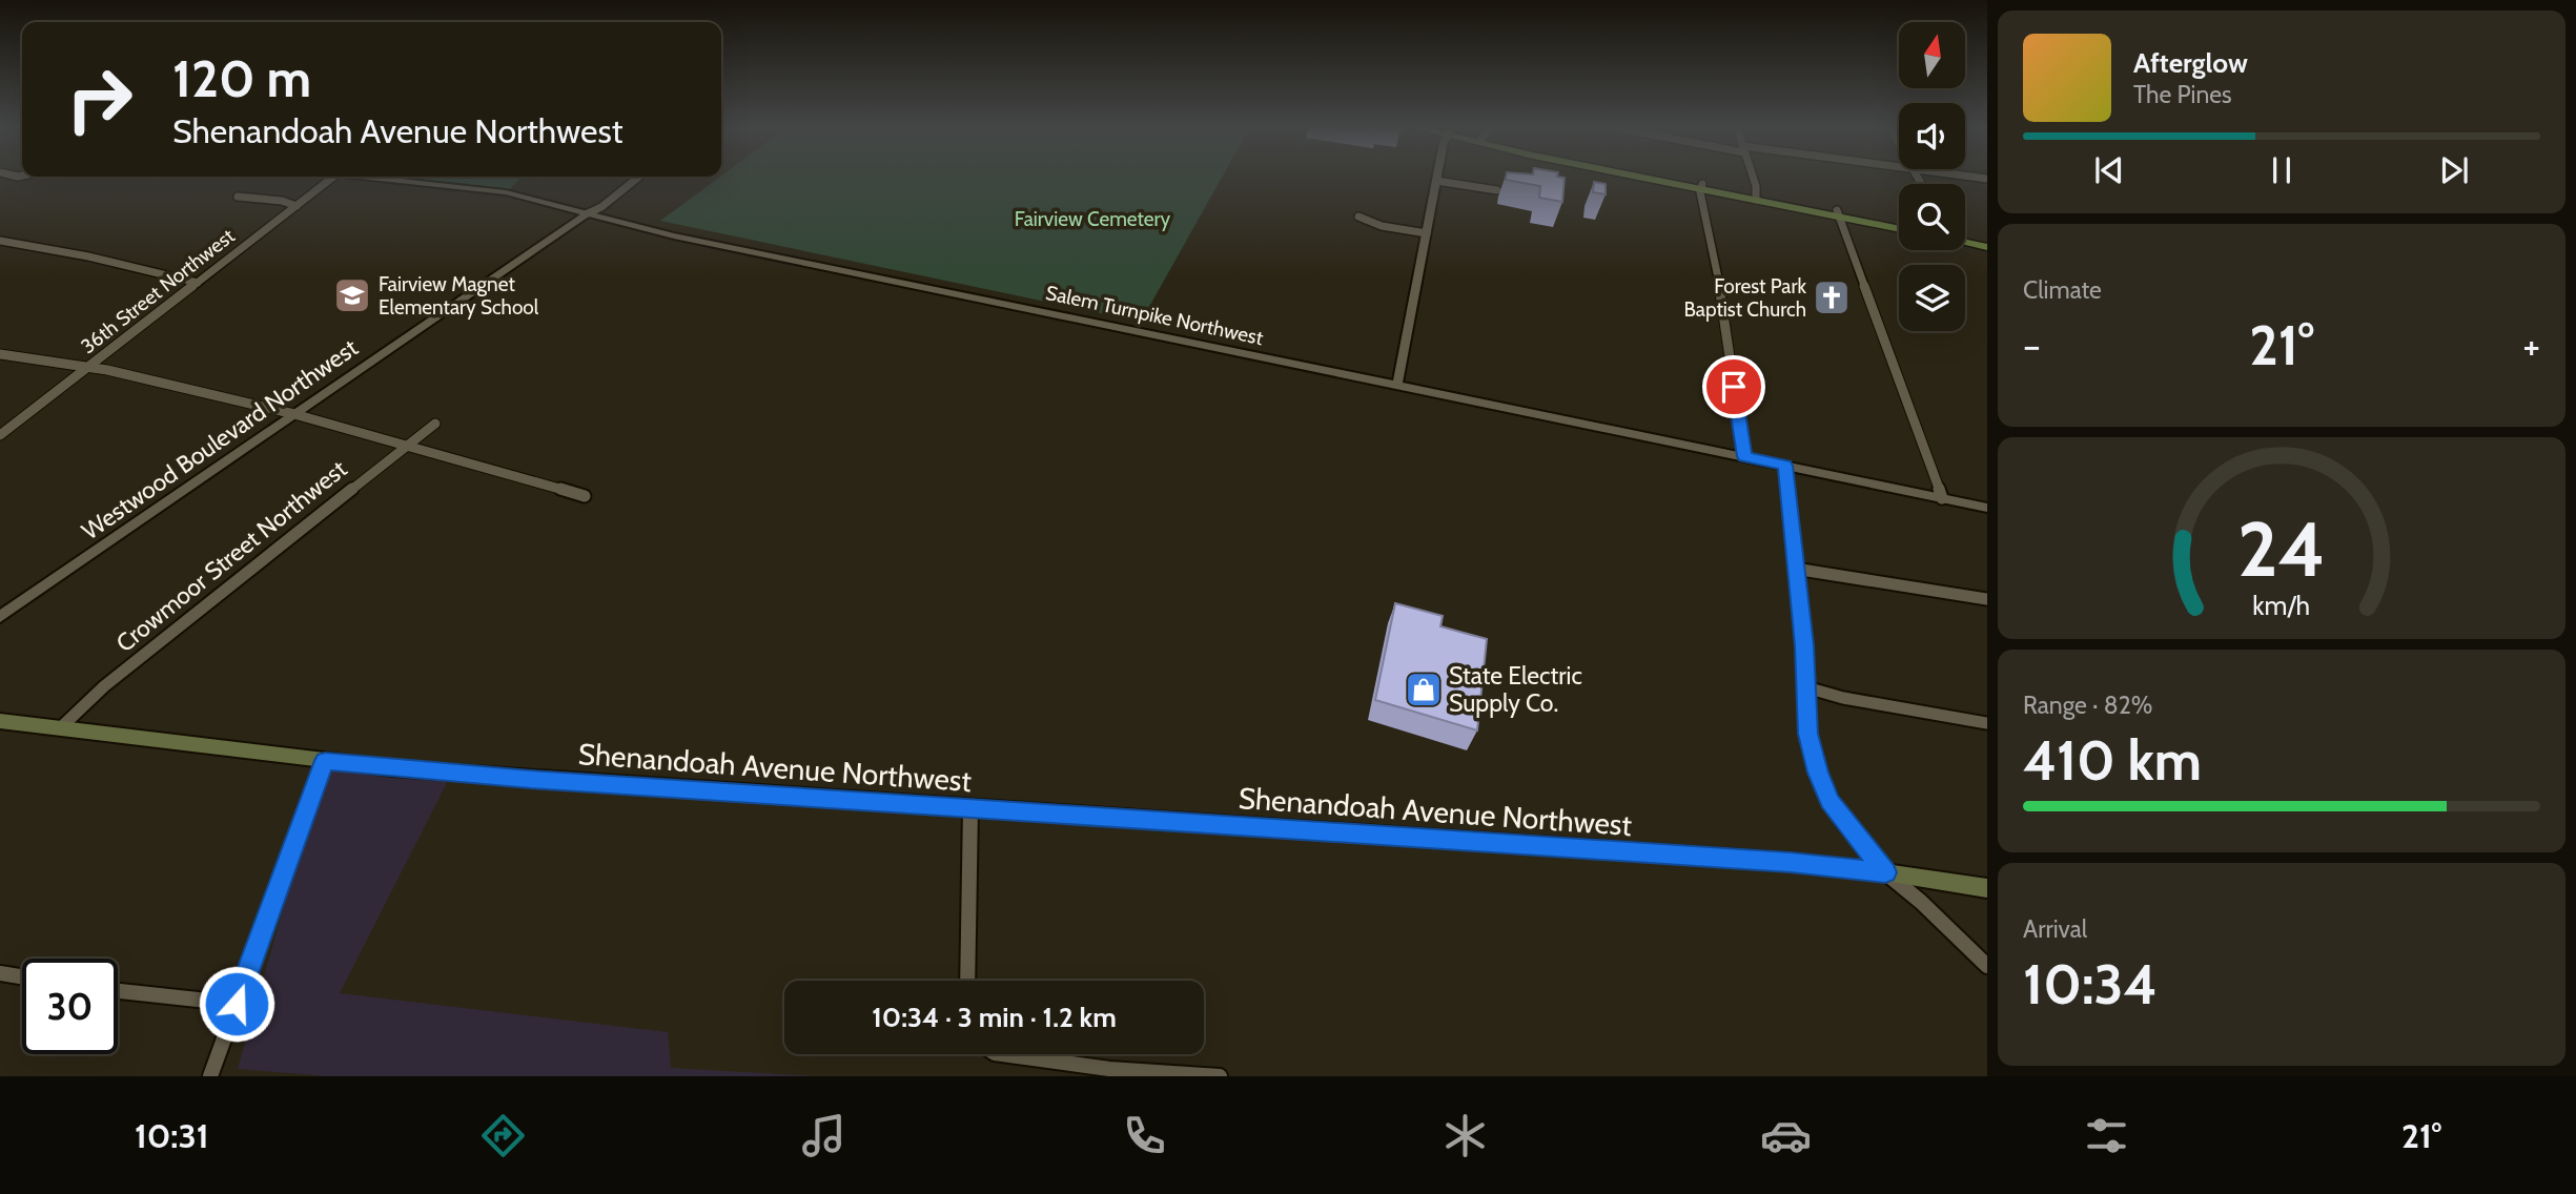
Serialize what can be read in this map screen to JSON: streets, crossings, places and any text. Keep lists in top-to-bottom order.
{
  "streets": {
    "main road": ["Shenandoah Avenue Northwest"],
    "street": [
      "36th Street Northwest",
      "Salem Turnpike Northwest",
      "Westwood Boulevard Northwest",
      "Crowmoor Street Northwest"
    ]
  },
  "crossings": [
    ["Salem Turnpike Northwest", "Westwood Boulevard Northwest"],
    ["Crowmoor Street Northwest", "Shenandoah Avenue Northwest"]
  ],
  "parks": ["Fairview Cemetery"],
  "places": {
    "school or university": ["Fairview Magnet Elementary School"],
    "church": ["Forest Park Baptist Church"],
    "shop": ["State Electric Supply Co."]
  },
  "north": "top",
  "page": {
    "turn": ["120 m", "Shenandoah Avenue Northwest"],
    "song": ["Afterglow", "The Pines"],
    "tile": [
      "Climate",
      ["Range · 82%", "410 km"],
      ["Arrival", "10:34"]
    ],
    "heat": ["−", "21°", "+"],
    "limit": "30",
    "trip": "10:34 · 3 min · 1.2 km",
    "tabs": ["10:31", "21°"],
    "gauge": ["24", "km/h"]
  }
}
